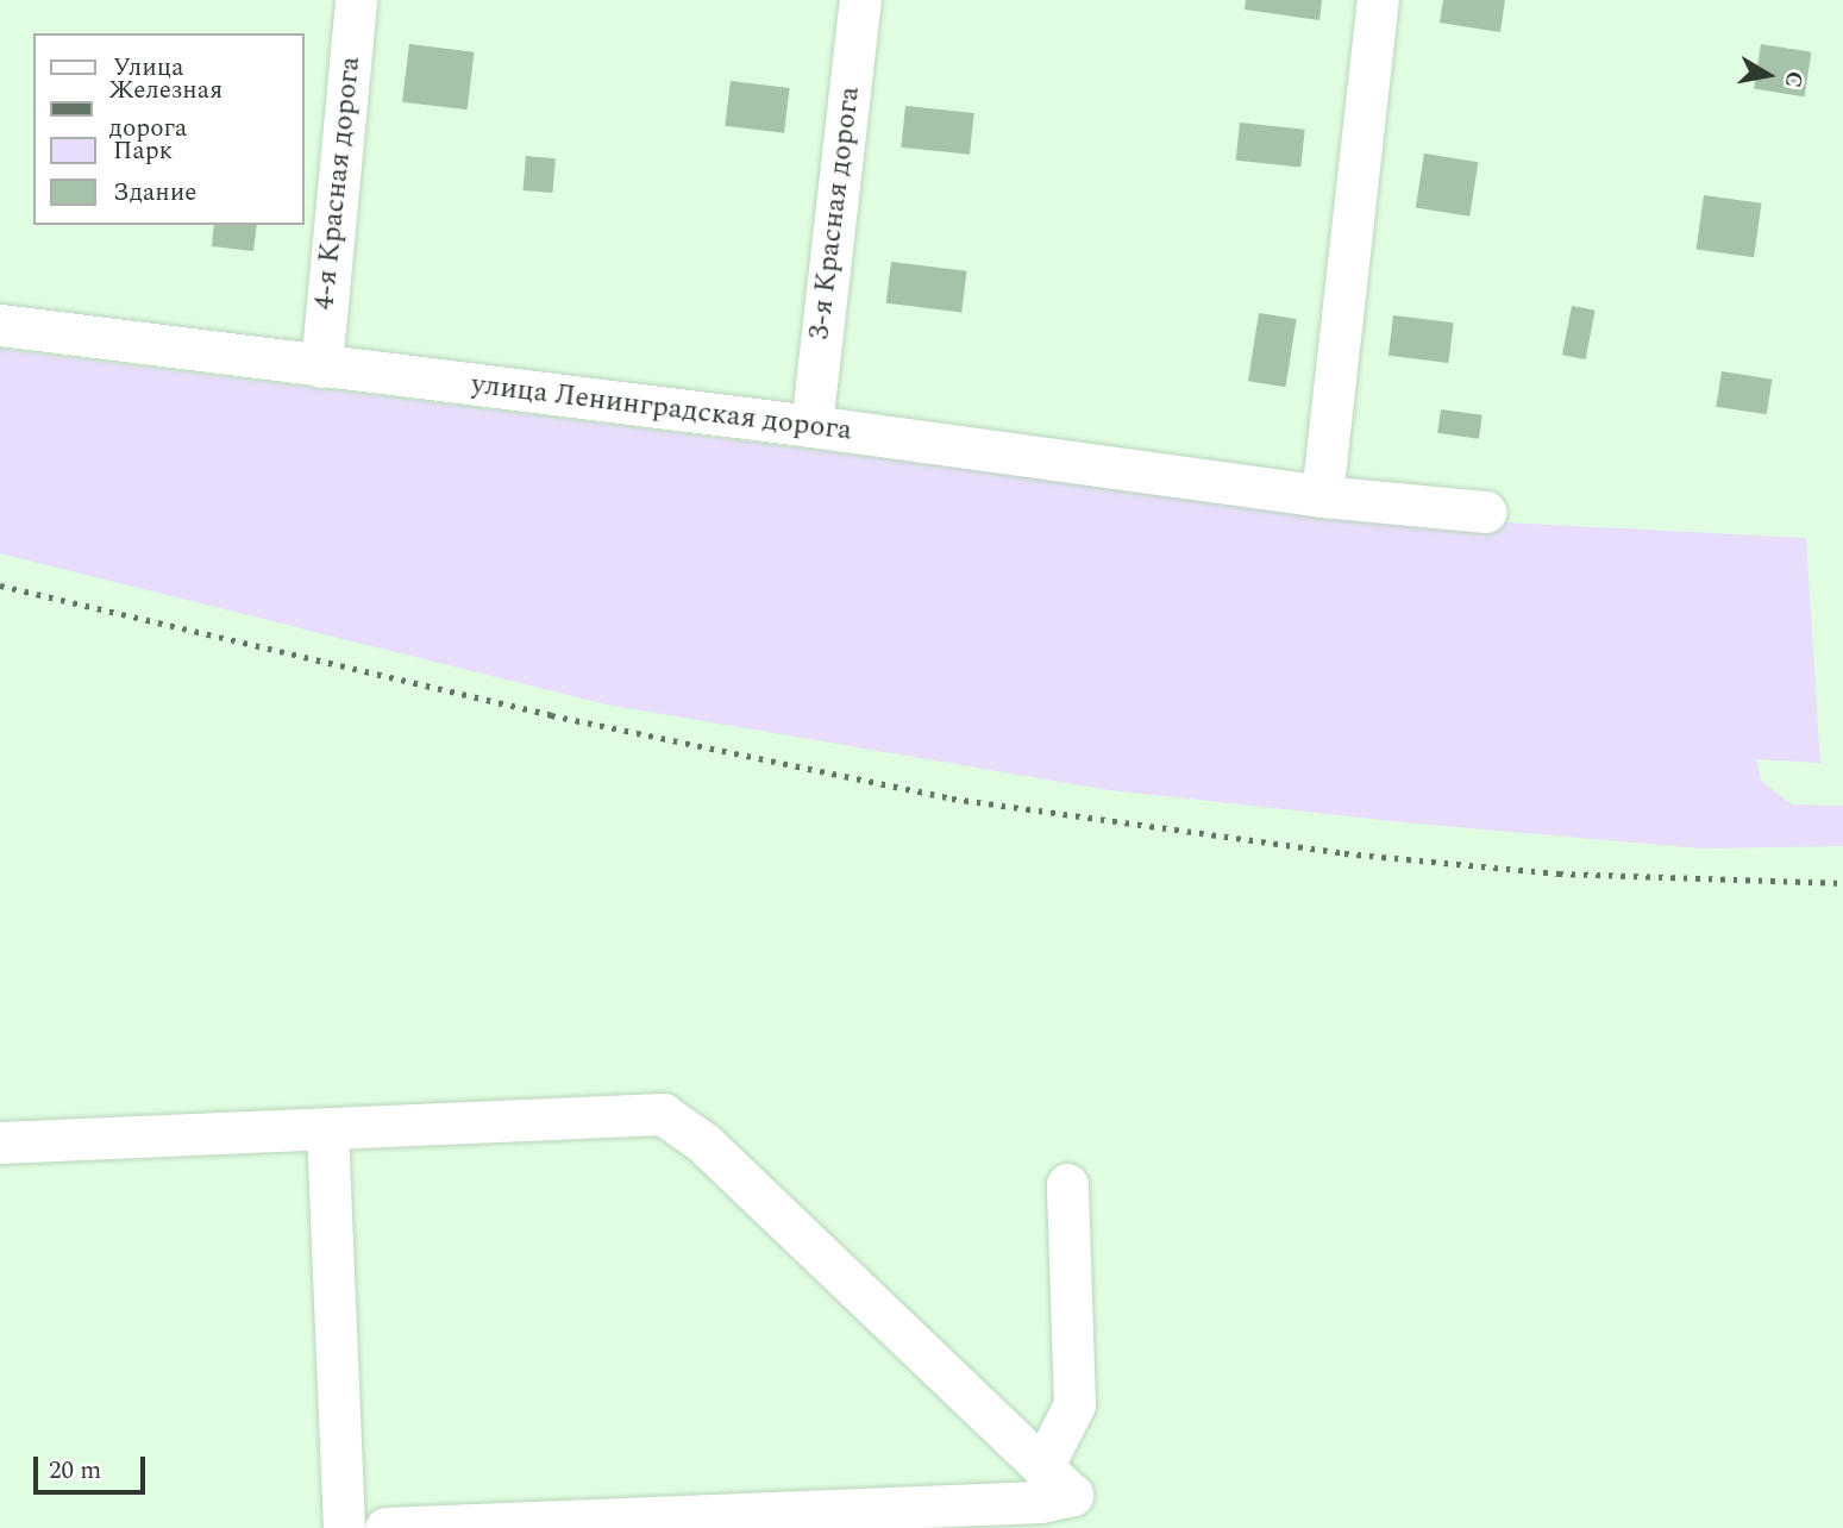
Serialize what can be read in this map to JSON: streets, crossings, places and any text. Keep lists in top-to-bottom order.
{
  "streets": {
    "street": ["4-я Красная дорога", "3-я Красная дорога", "улица Ленинградская дорога"]
  },
  "crossings": [
    ["4-я Красная дорога", "улица Ленинградская дорога"],
    ["3-я Красная дорога", "улица Ленинградская дорога"]
  ],
  "legend": [
    "Улица",
    "Железная дорога",
    "Парк",
    "Здание"
  ],
  "scale_bar": "20 m",
  "north": "right"
}
